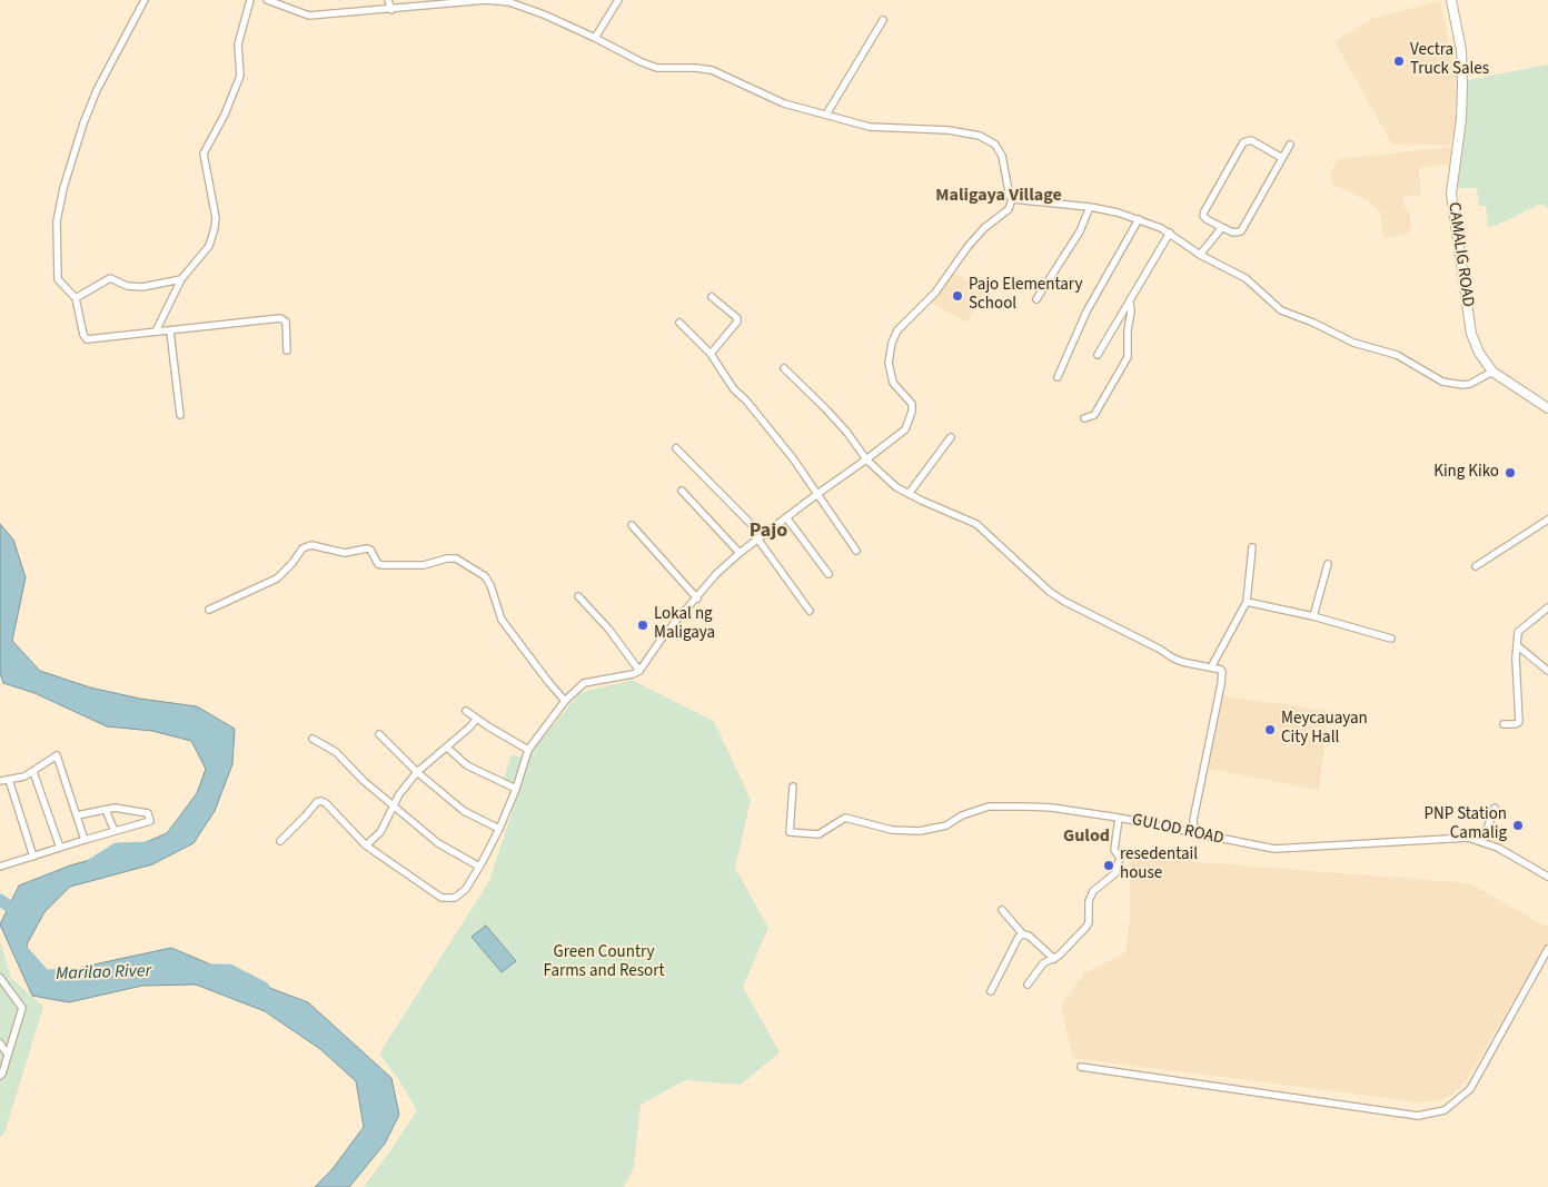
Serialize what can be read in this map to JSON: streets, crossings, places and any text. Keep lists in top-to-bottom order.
{
  "streets": {
    "main road": ["CAMALIG ROAD"],
    "street": ["GULOD ROAD"]
  },
  "districts": ["Maligaya Village", "Pajo", "Gulod"],
  "water": ["Marilao River"],
  "parks": ["Green Country Farms and Resort"],
  "places": [
    "Vectra Truck Sales",
    "Pajo Elementary School",
    "King Kiko",
    "Lokal ng Maligaya",
    "Meycauayan City Hall",
    "PNP Station Camalig",
    "resedentail house"
  ]
}
